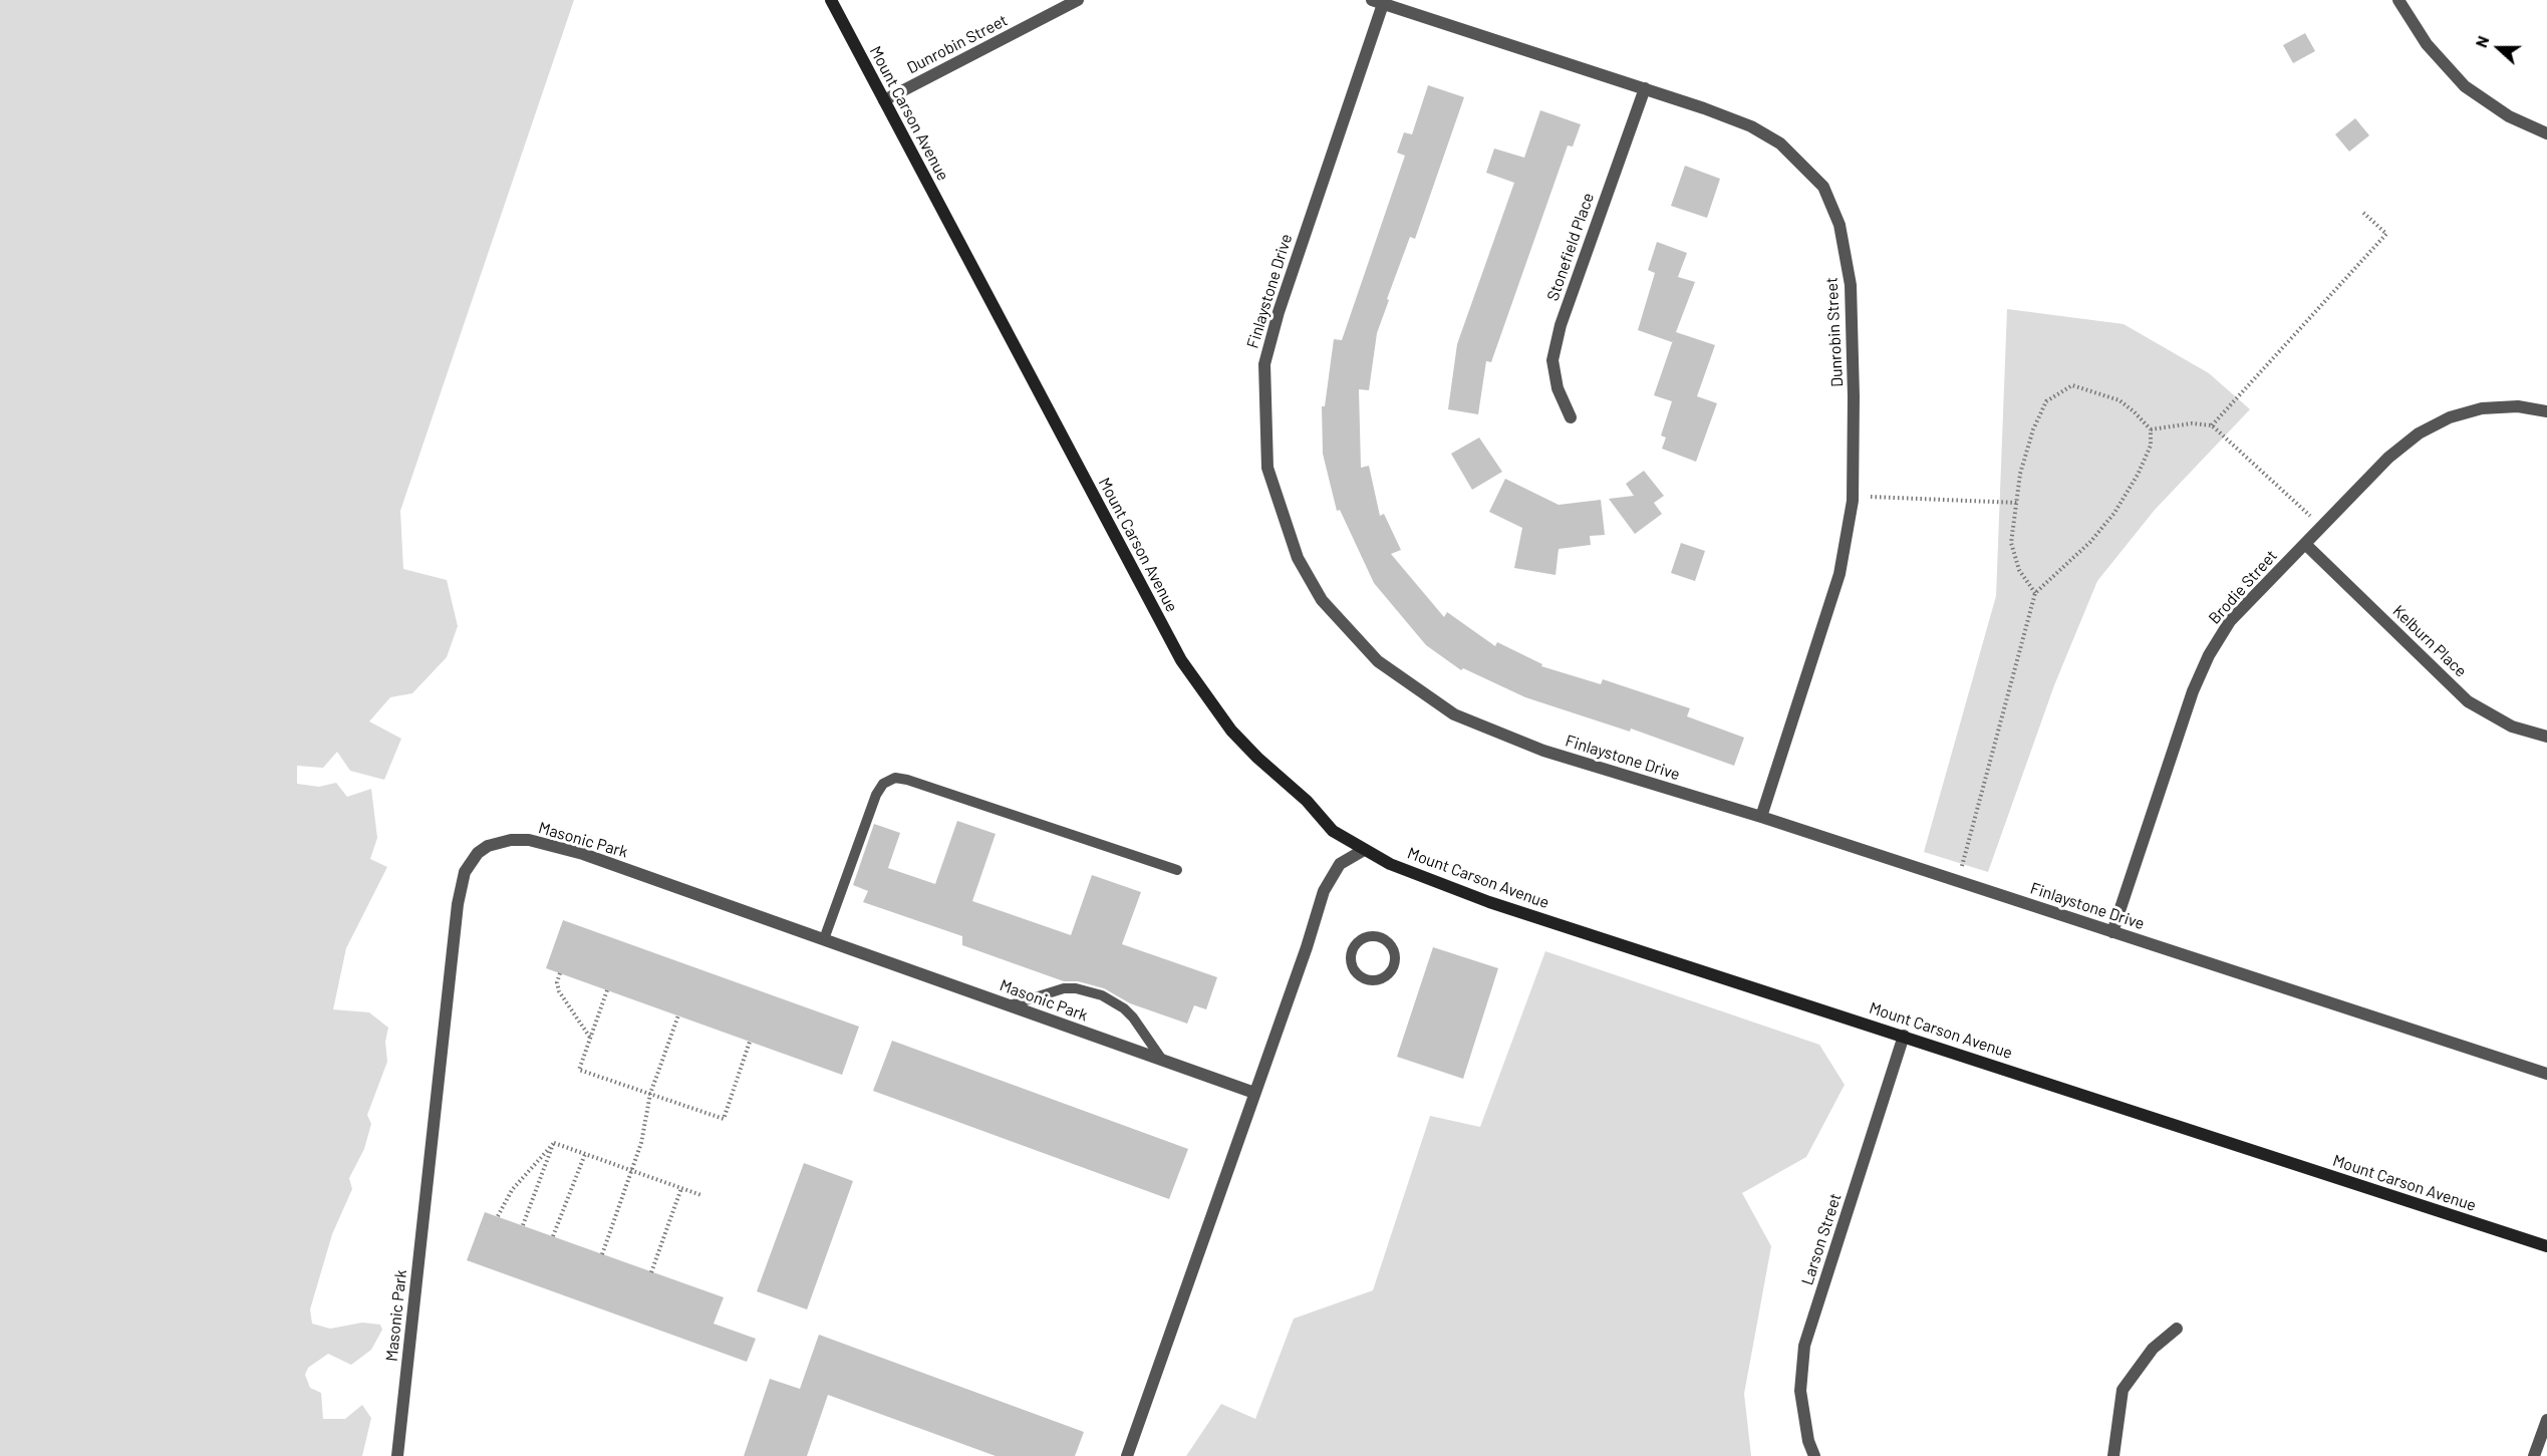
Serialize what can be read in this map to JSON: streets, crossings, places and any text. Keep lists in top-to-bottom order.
{
  "streets": {
    "main road": ["Mount Carson Avenue"],
    "street": [
      "Dunrobin Street",
      "Stonefield Place",
      "Finlaystone Drive",
      "Brodie Street",
      "Kelburn Place",
      "Masonic Park",
      "Larson Street"
    ]
  },
  "crossings": [
    ["Dunrobin Street", "Mount Carson Avenue"],
    ["Dunrobin Street", "Stonefield Place"],
    ["Dunrobin Street", "Finlaystone Drive"],
    ["Mount Carson Avenue", "Larson Street"],
    ["Finlaystone Drive", "Brodie Street"],
    ["Brodie Street", "Kelburn Place"]
  ],
  "north": "left"
}
